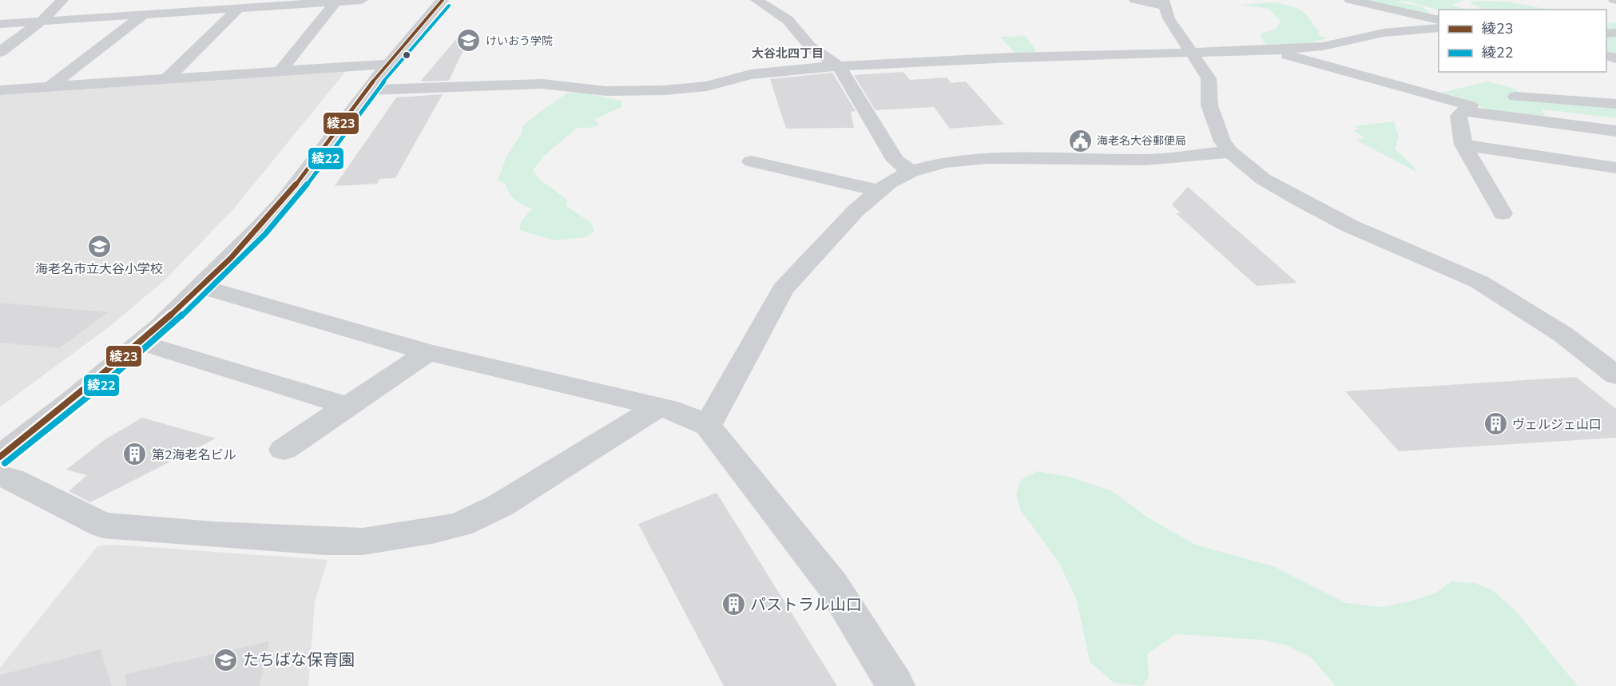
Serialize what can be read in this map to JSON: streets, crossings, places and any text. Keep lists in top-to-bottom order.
{
  "districts": ["大谷北四丁目"],
  "places": {
    "school or university": ["けいおう学院", "海老名市立大谷小学校", "たちばな保育園"],
    "public building": ["海老名大谷郵便局"],
    "building": ["ヴェルジェ山口", "第2海老名ビル", "パストラル山口"]
  },
  "lines": ["transit line 綾23", "transit line 綾22"],
  "legend": ["綾23", "綾22"]
}
